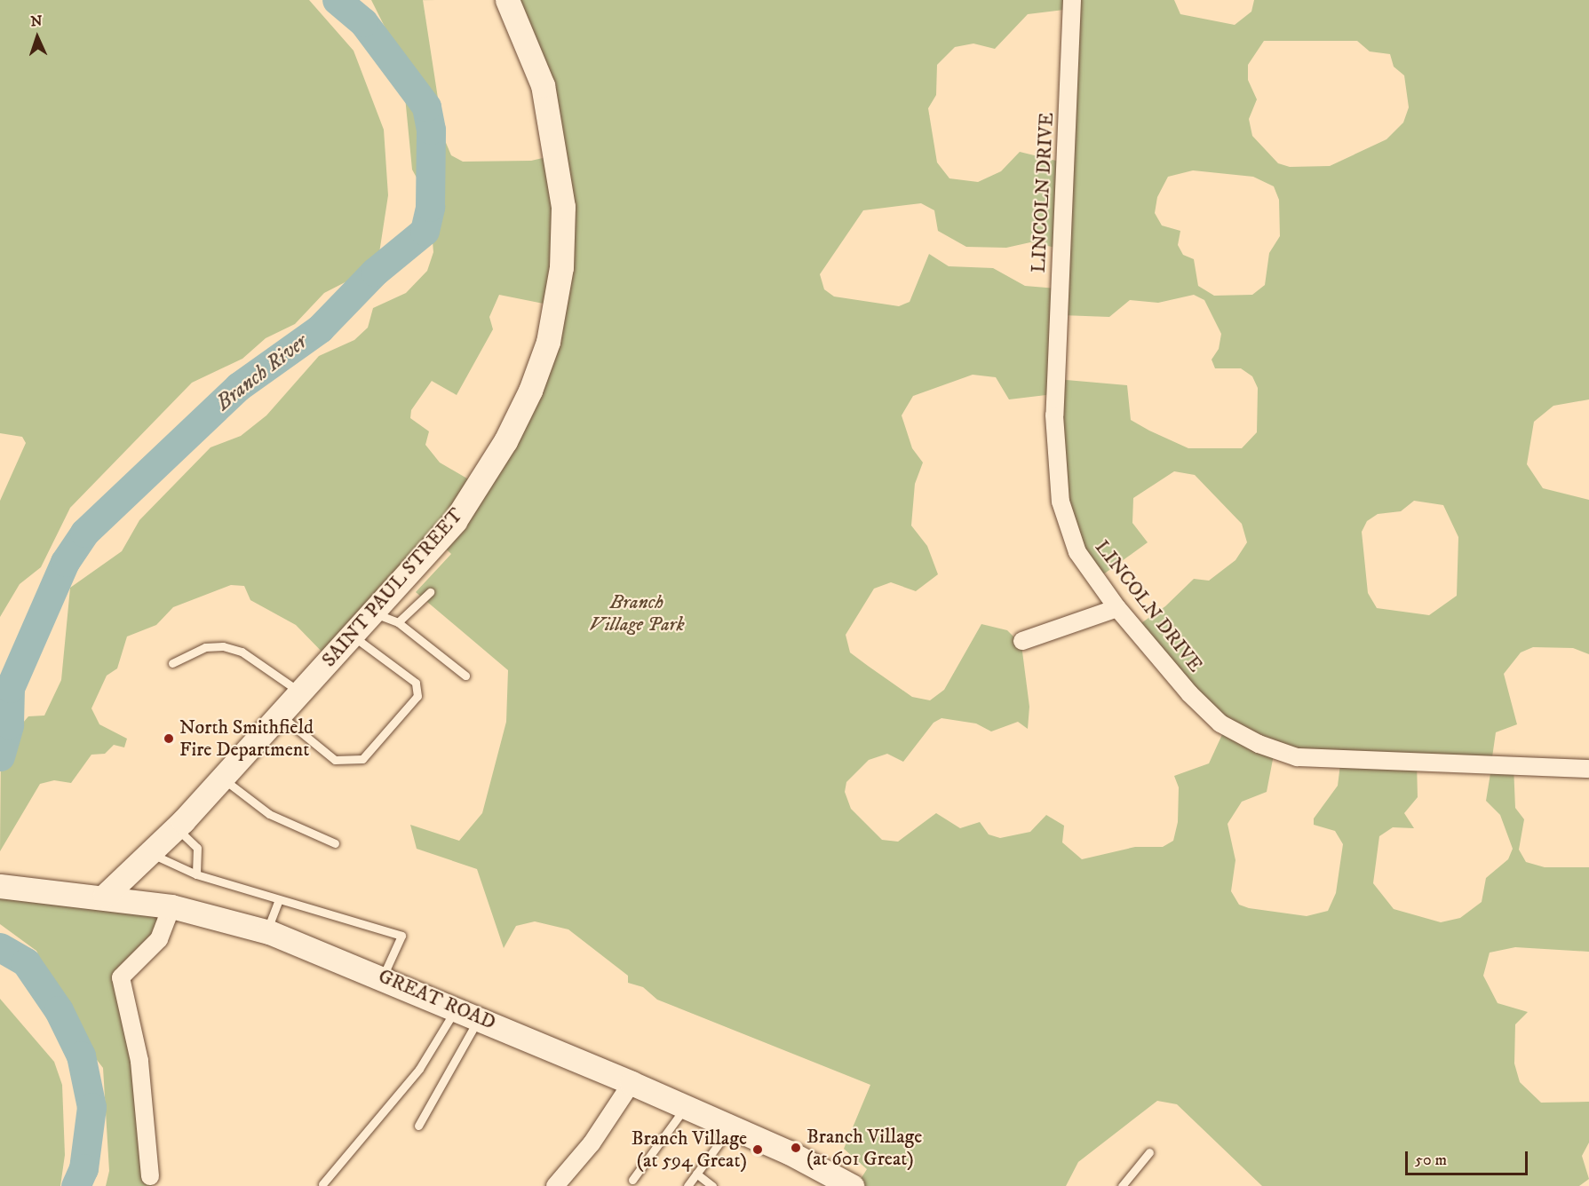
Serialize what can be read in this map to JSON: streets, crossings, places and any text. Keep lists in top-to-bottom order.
{
  "streets": {
    "main road": ["SAINT PAUL STREET", "GREAT ROAD"],
    "street": ["LINCOLN DRIVE"]
  },
  "crossings": [
    ["SAINT PAUL STREET", "GREAT ROAD"]
  ],
  "water": ["Branch River"],
  "parks": ["Branch Village Park"],
  "places": ["North Smithfield Fire Department", "Branch Village (at 601 Great)", "Branch Village (at 594 Great)"],
  "scale_bar": "50 m",
  "north": "top"
}
